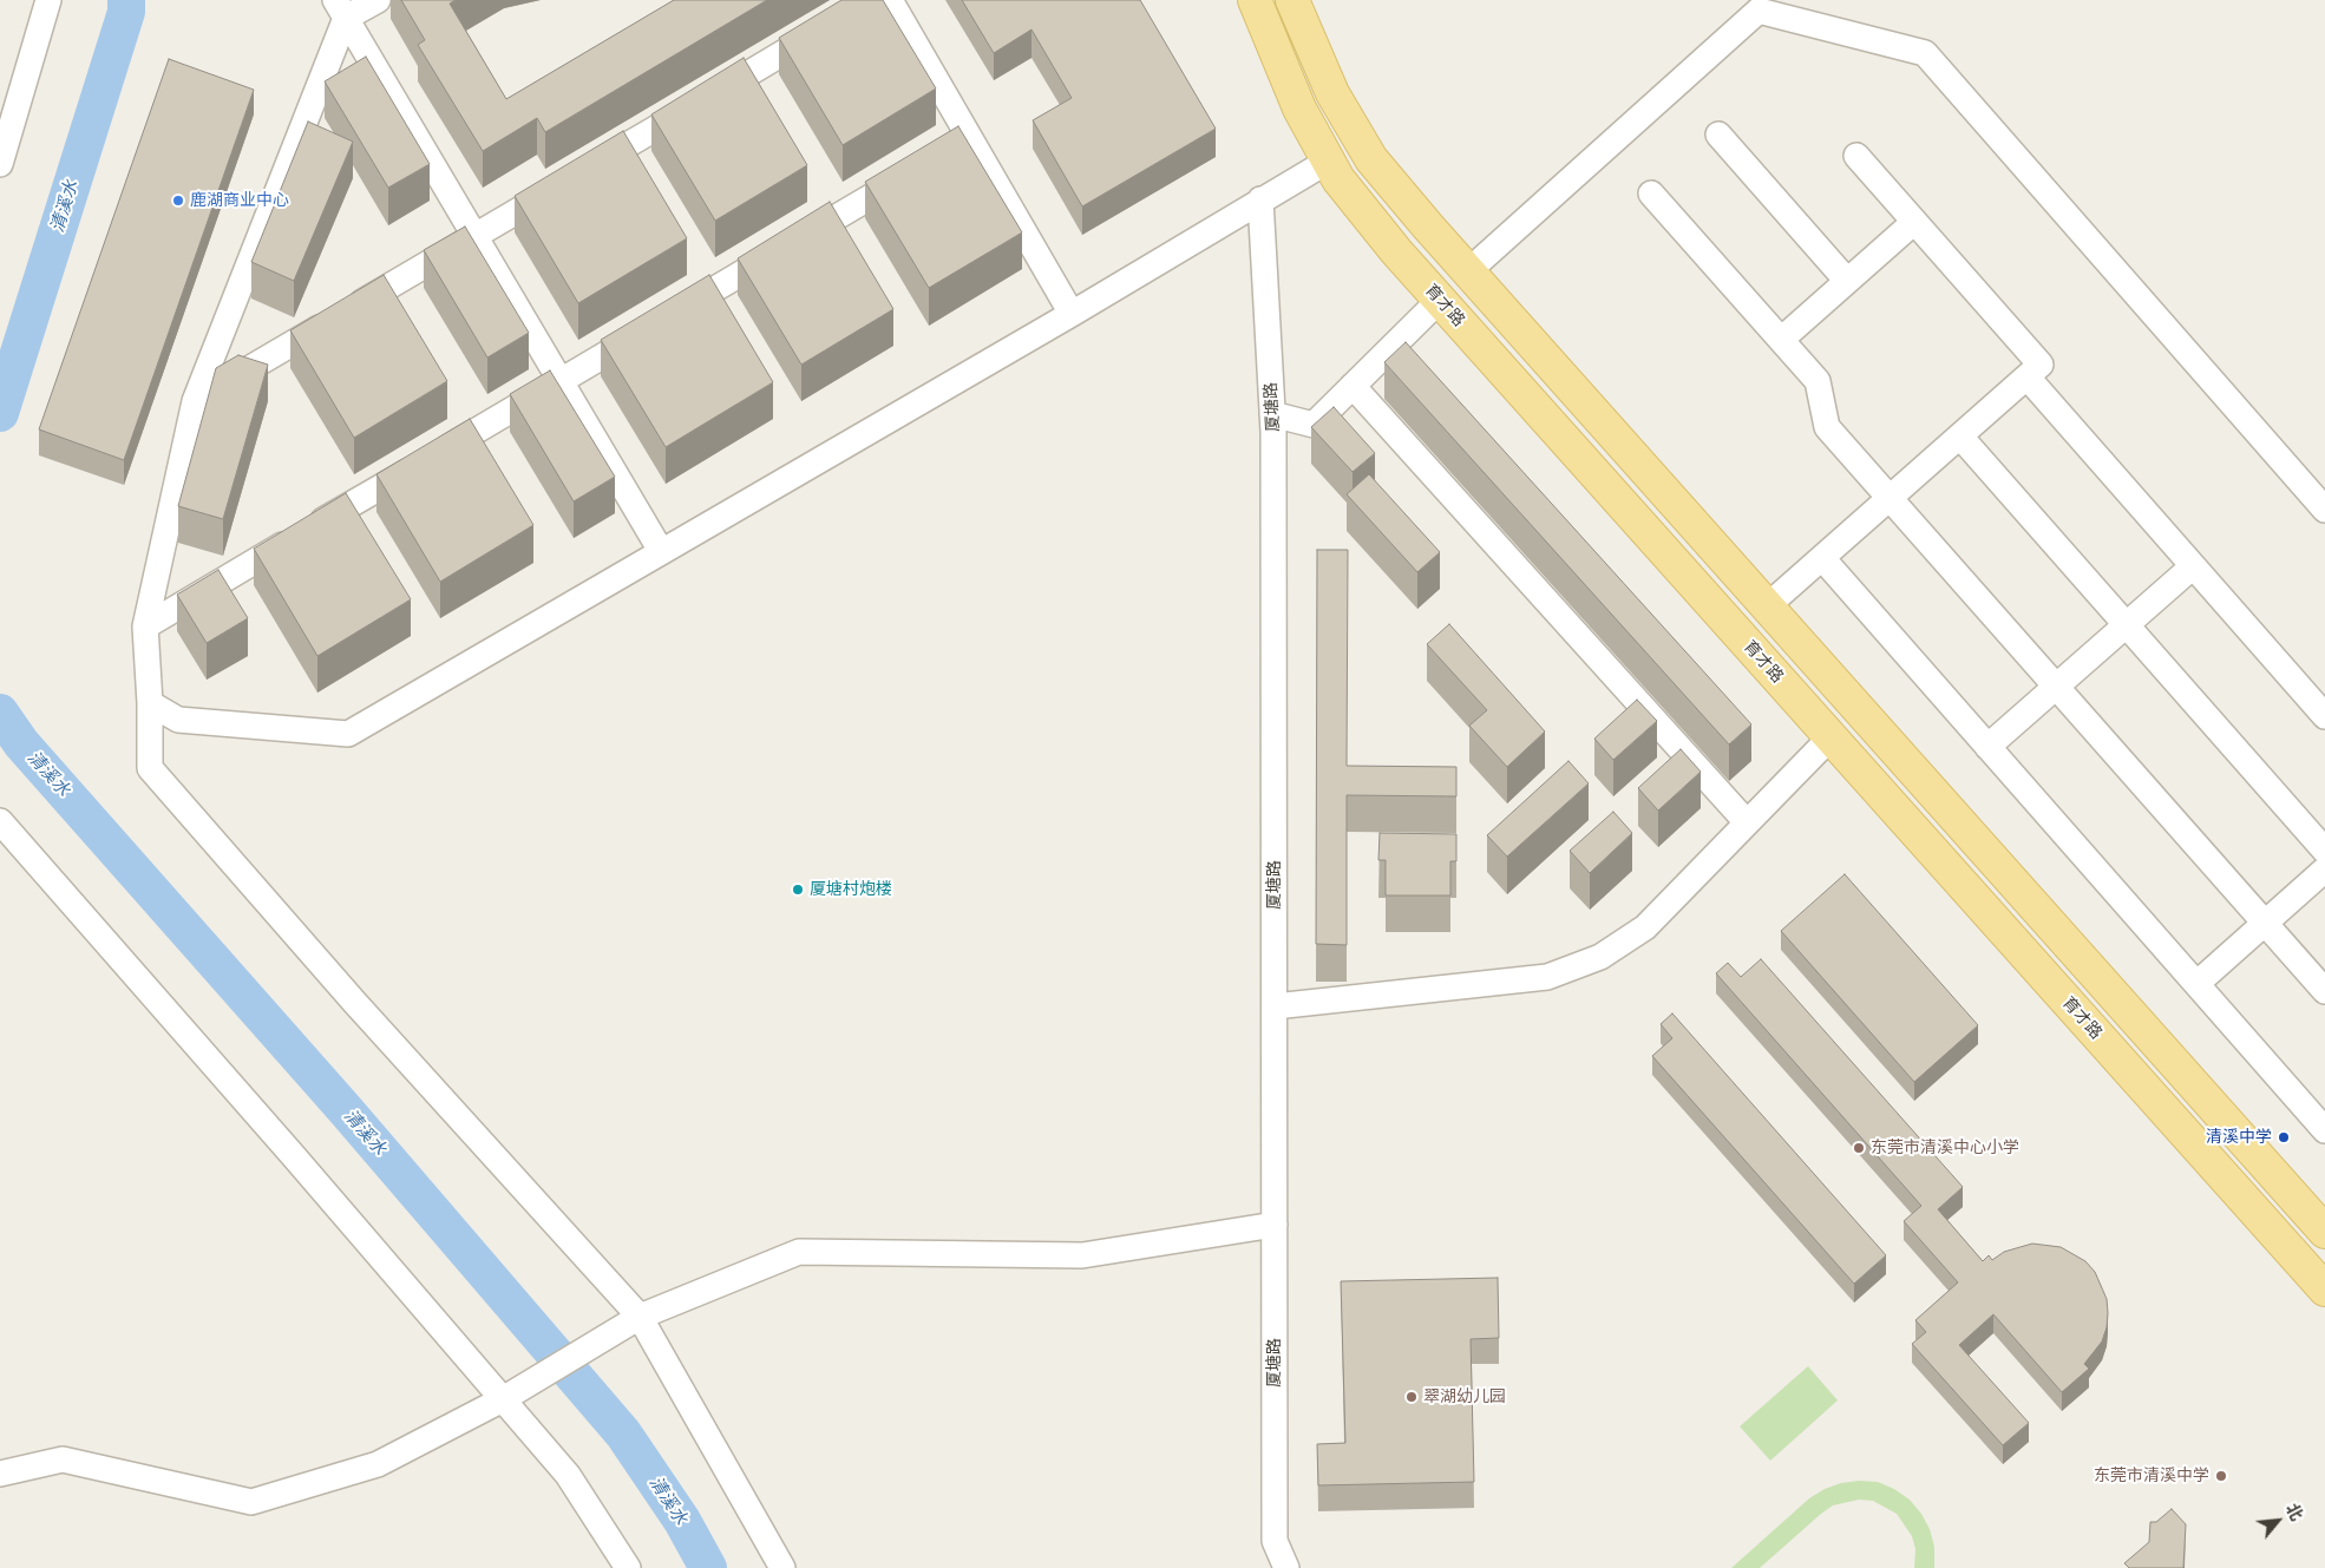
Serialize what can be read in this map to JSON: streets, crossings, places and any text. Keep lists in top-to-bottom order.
{
  "streets": {
    "main road": ["育才路"],
    "street": ["厦塘路"]
  },
  "water": ["清溪水"],
  "places": [
    "鹿湖商业中心",
    "厦塘村炮楼",
    "清溪中学",
    "东莞市清溪中心小学",
    "翠湖幼儿园",
    "东莞市清溪中学"
  ],
  "north": "top right"
}
